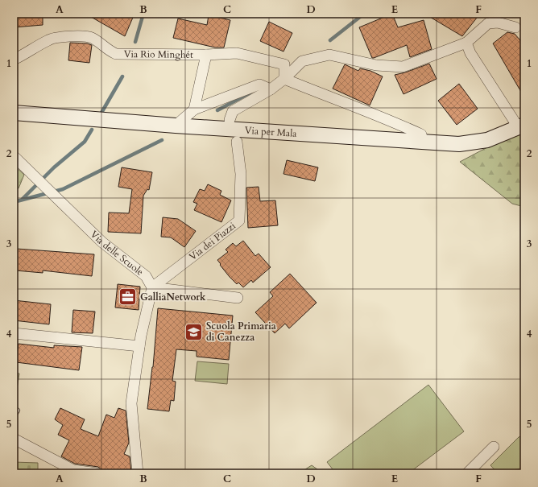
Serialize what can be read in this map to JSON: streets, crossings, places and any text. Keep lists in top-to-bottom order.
{
  "streets": {
    "main road": ["Via per Mala"],
    "street": ["Via Rio Minghét", "Via dei Piazzi", "Via delle Scuole"]
  },
  "crossings": [
    ["Via dei Piazzi", "Via delle Scuole"]
  ],
  "places": {
    "office": ["GalliaNetwork"],
    "school or university": ["Scuola Primaria di Canezza"]
  },
  "grid": {
    "columns": [
      "A",
      "B",
      "C",
      "D",
      "E",
      "F"
    ],
    "rows": [
      "1",
      "2",
      "3",
      "4",
      "5"
    ]
  }
}
